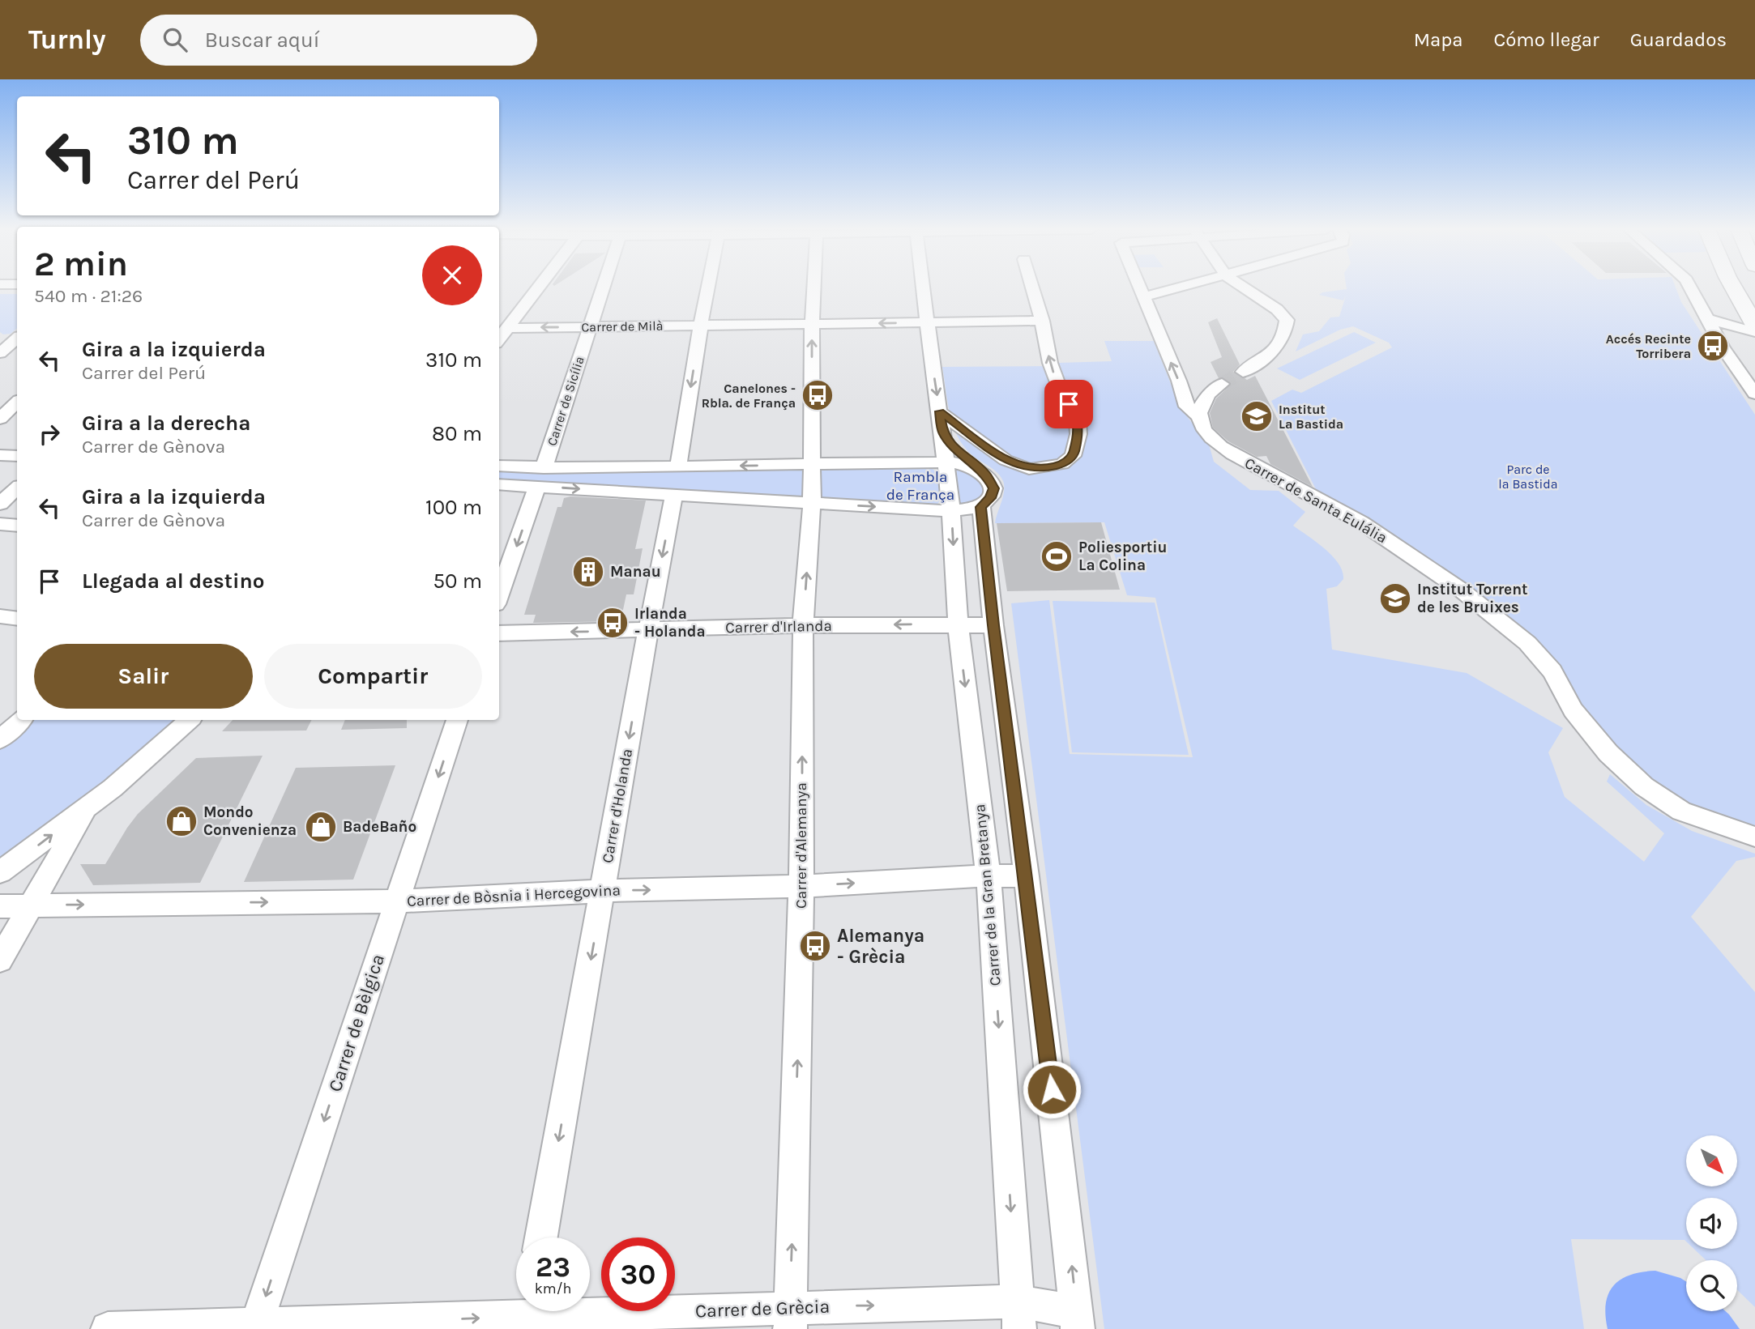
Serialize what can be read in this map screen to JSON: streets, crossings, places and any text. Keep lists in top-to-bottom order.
{
  "streets": {
    "street": [
      "Carrer de Milà",
      "Carrer de Sicília",
      "Carrer de Santa Eulália",
      "Carrer d'Irlanda",
      "Carrer d'Holanda",
      "Carrer d'Alemanya",
      "Carrer de la Gran Bretanya",
      "Carrer de Bòsnia i Hercegovina",
      "Carrer de Bèlgica",
      "Carrer de Grècia"
    ]
  },
  "crossings": [
    ["Carrer de Milà", "Carrer de Sicília"],
    ["Carrer de Milà", "Carrer d'Alemanya"],
    ["Carrer d'Irlanda", "Carrer d'Holanda"],
    ["Carrer d'Irlanda", "Carrer d'Alemanya"],
    ["Carrer d'Irlanda", "Carrer de la Gran Bretanya"],
    ["Carrer d'Holanda", "Carrer de Bòsnia i Hercegovina"],
    ["Carrer d'Alemanya", "Carrer de Bòsnia i Hercegovina"],
    ["Carrer d'Alemanya", "Carrer de Grècia"],
    ["Carrer de la Gran Bretanya", "Carrer de Bòsnia i Hercegovina"],
    ["Carrer de la Gran Bretanya", "Carrer de Grècia"],
    ["Carrer de Bòsnia i Hercegovina", "Carrer de Bèlgica"],
    ["Carrer de Bèlgica", "Carrer de Grècia"]
  ],
  "one_way": [
    "Carrer d'Holanda",
    "Carrer de Bòsnia i Hercegovina",
    "Carrer de Bèlgica",
    "Carrer de Grècia"
  ],
  "parks": ["Parc de la Bastida", "Rambla de França"],
  "places": {
    "bus stop": [
      "Accés Recinte Torribera",
      "Canelones - Rbla. de França",
      "Irlanda - Holanda",
      "Alemanya - Grècia"
    ],
    "school or university": ["Institut La Bastida", "Institut Torrent de les Bruixes"],
    "sports": ["Poliesportiu La Colina"],
    "building": ["Manau"],
    "shop": ["Mondo Convenienza", "BadeBaño"]
  },
  "north": "bottom right",
  "page": {
    "header": "Turnly",
    "search": "Buscar aquí",
    "nav": ["Mapa", "Cómo llegar", "Guardados"],
    "turn": ["310 m", "Carrer del Perú"],
    "heading": ["2 min", "540 m · 21:26"],
    "list": [
      {
        "name": "Gira a la izquierda",
        "note": "Carrer del Perú",
        "value": "310 m"
      },
      {
        "name": "Gira a la derecha",
        "note": "Carrer de Gènova",
        "value": "80 m"
      },
      {
        "name": "Gira a la izquierda",
        "note": "Carrer de Gènova",
        "value": "100 m"
      },
      {
        "name": "Llegada al destino",
        "value": "50 m"
      }
    ],
    "buttons": ["Salir", "Compartir"],
    "speed": "23 km/h",
    "limit": "30"
  }
}
